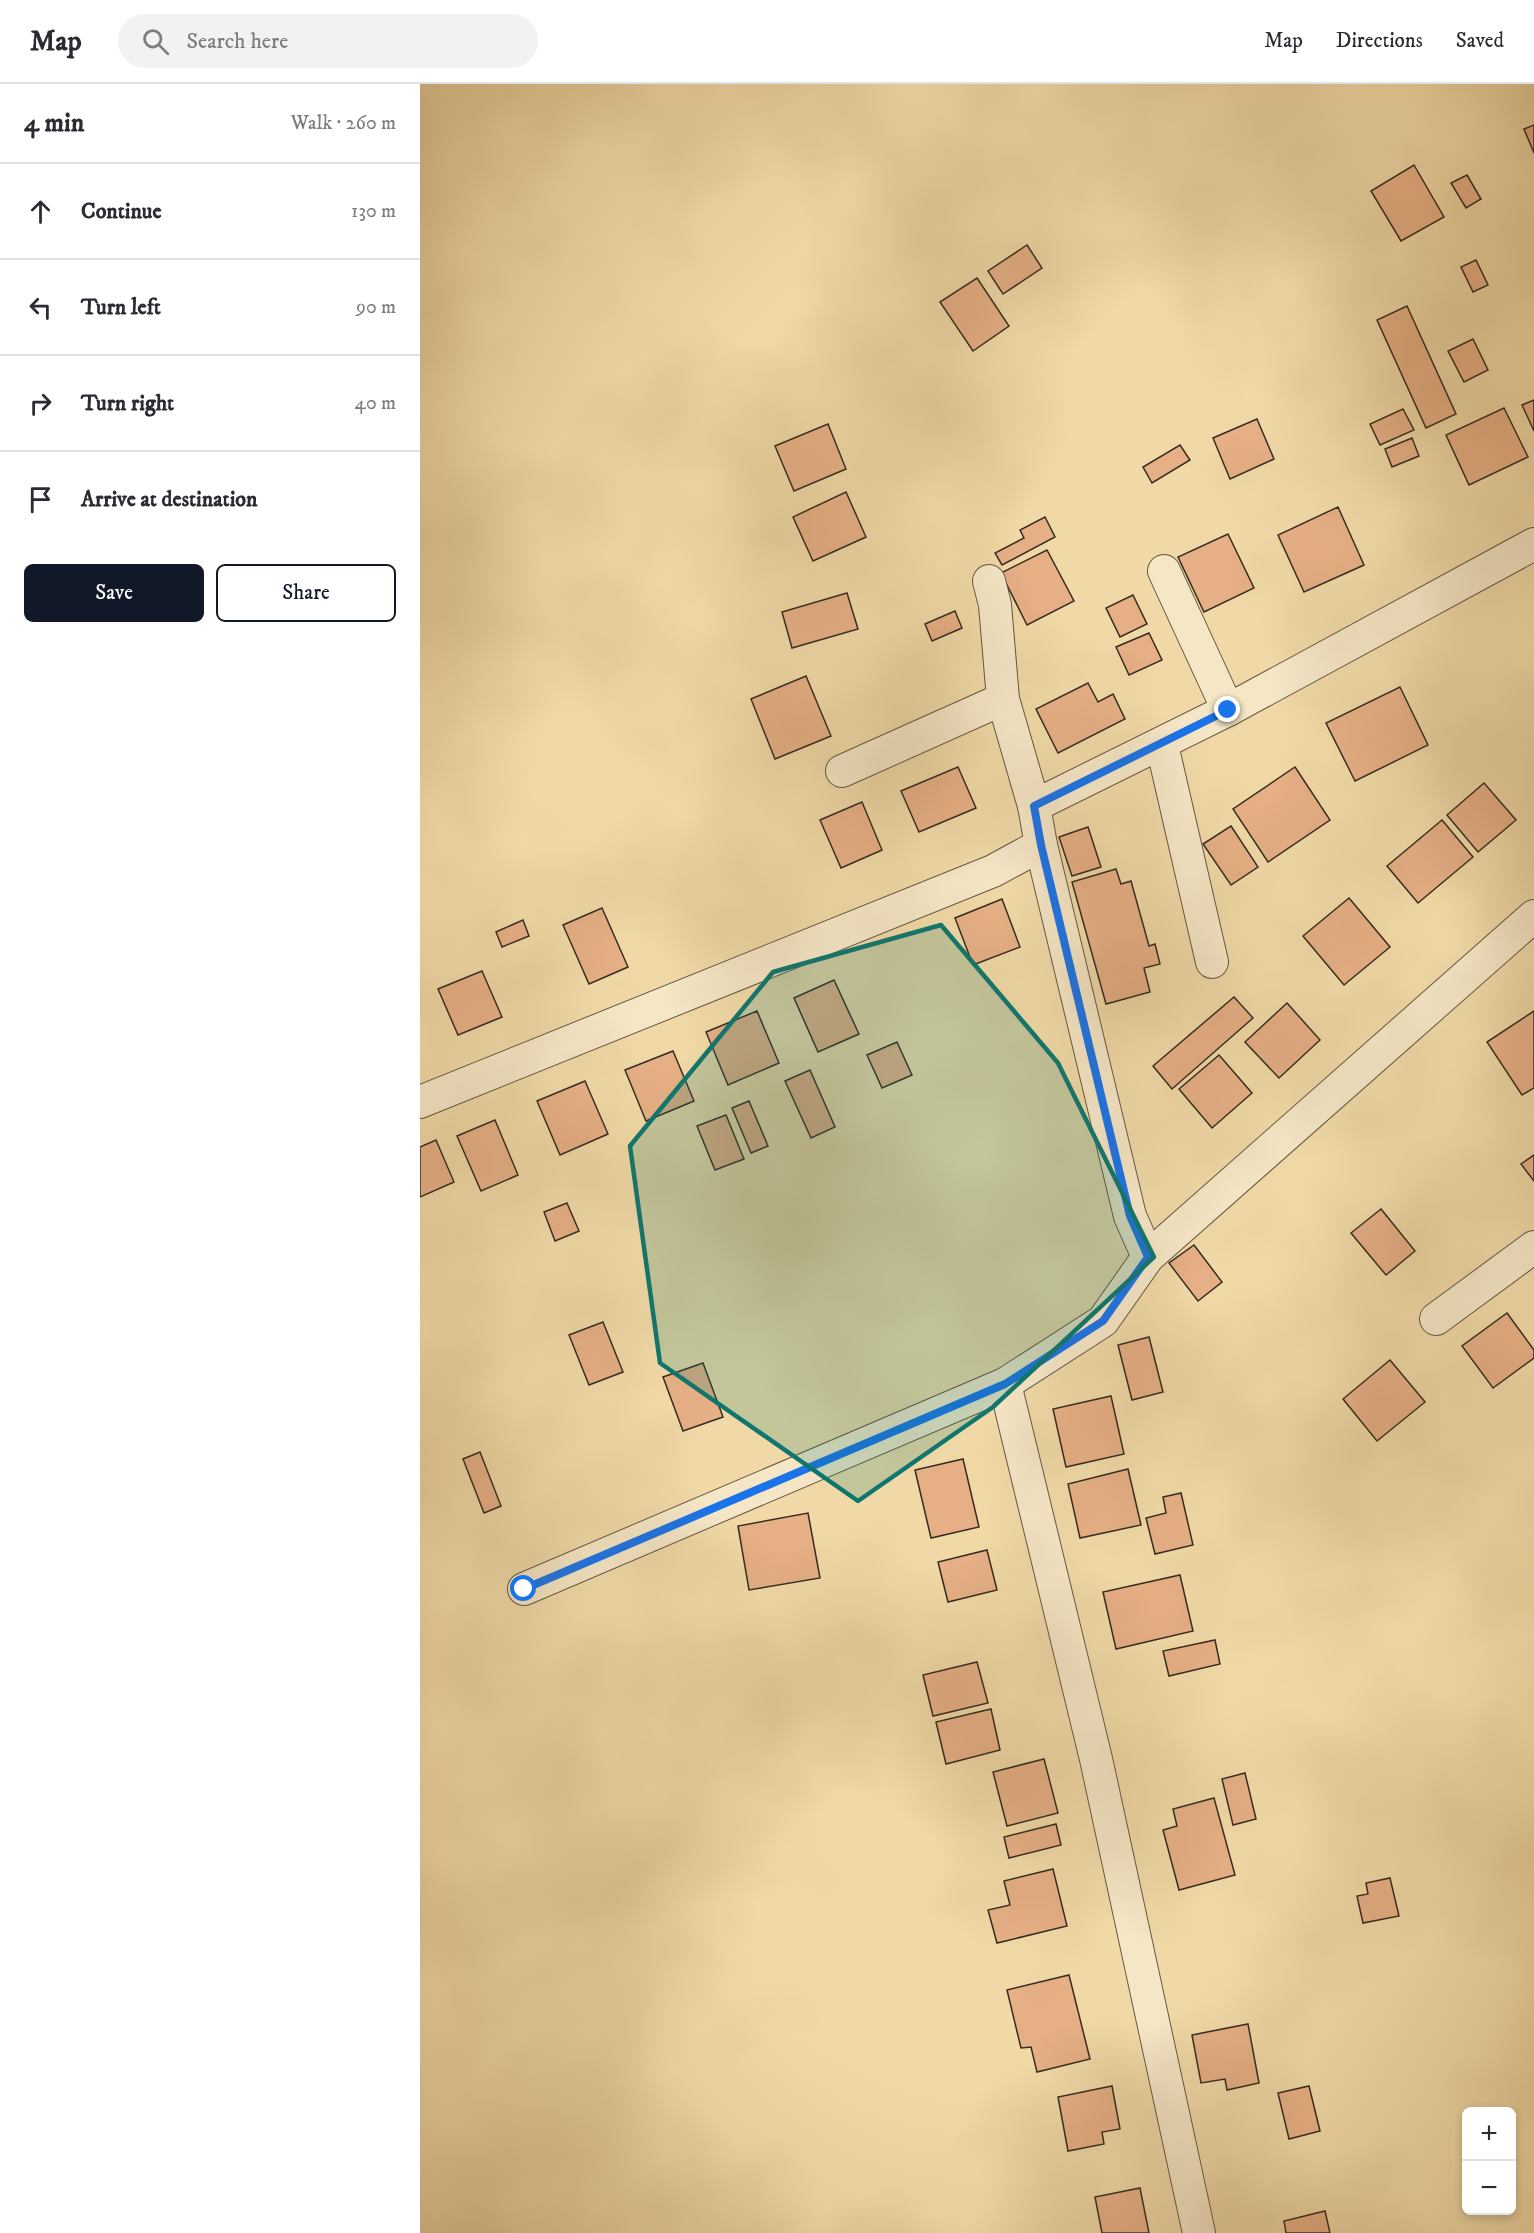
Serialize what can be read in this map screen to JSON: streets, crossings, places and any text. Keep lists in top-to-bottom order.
{
  "page": {
    "header": "Map",
    "search": "Search here",
    "nav": ["Map", "Directions", "Saved"],
    "heading": ["4 min", "Walk · 260 m"],
    "list": [
      ["Continue", "130 m"],
      ["Turn left", "90 m"],
      ["Turn right", "40 m"],
      "Arrive at destination"
    ],
    "buttons": ["Save", "Share"],
    "map_buttons": ["+", "−"]
  }
}
